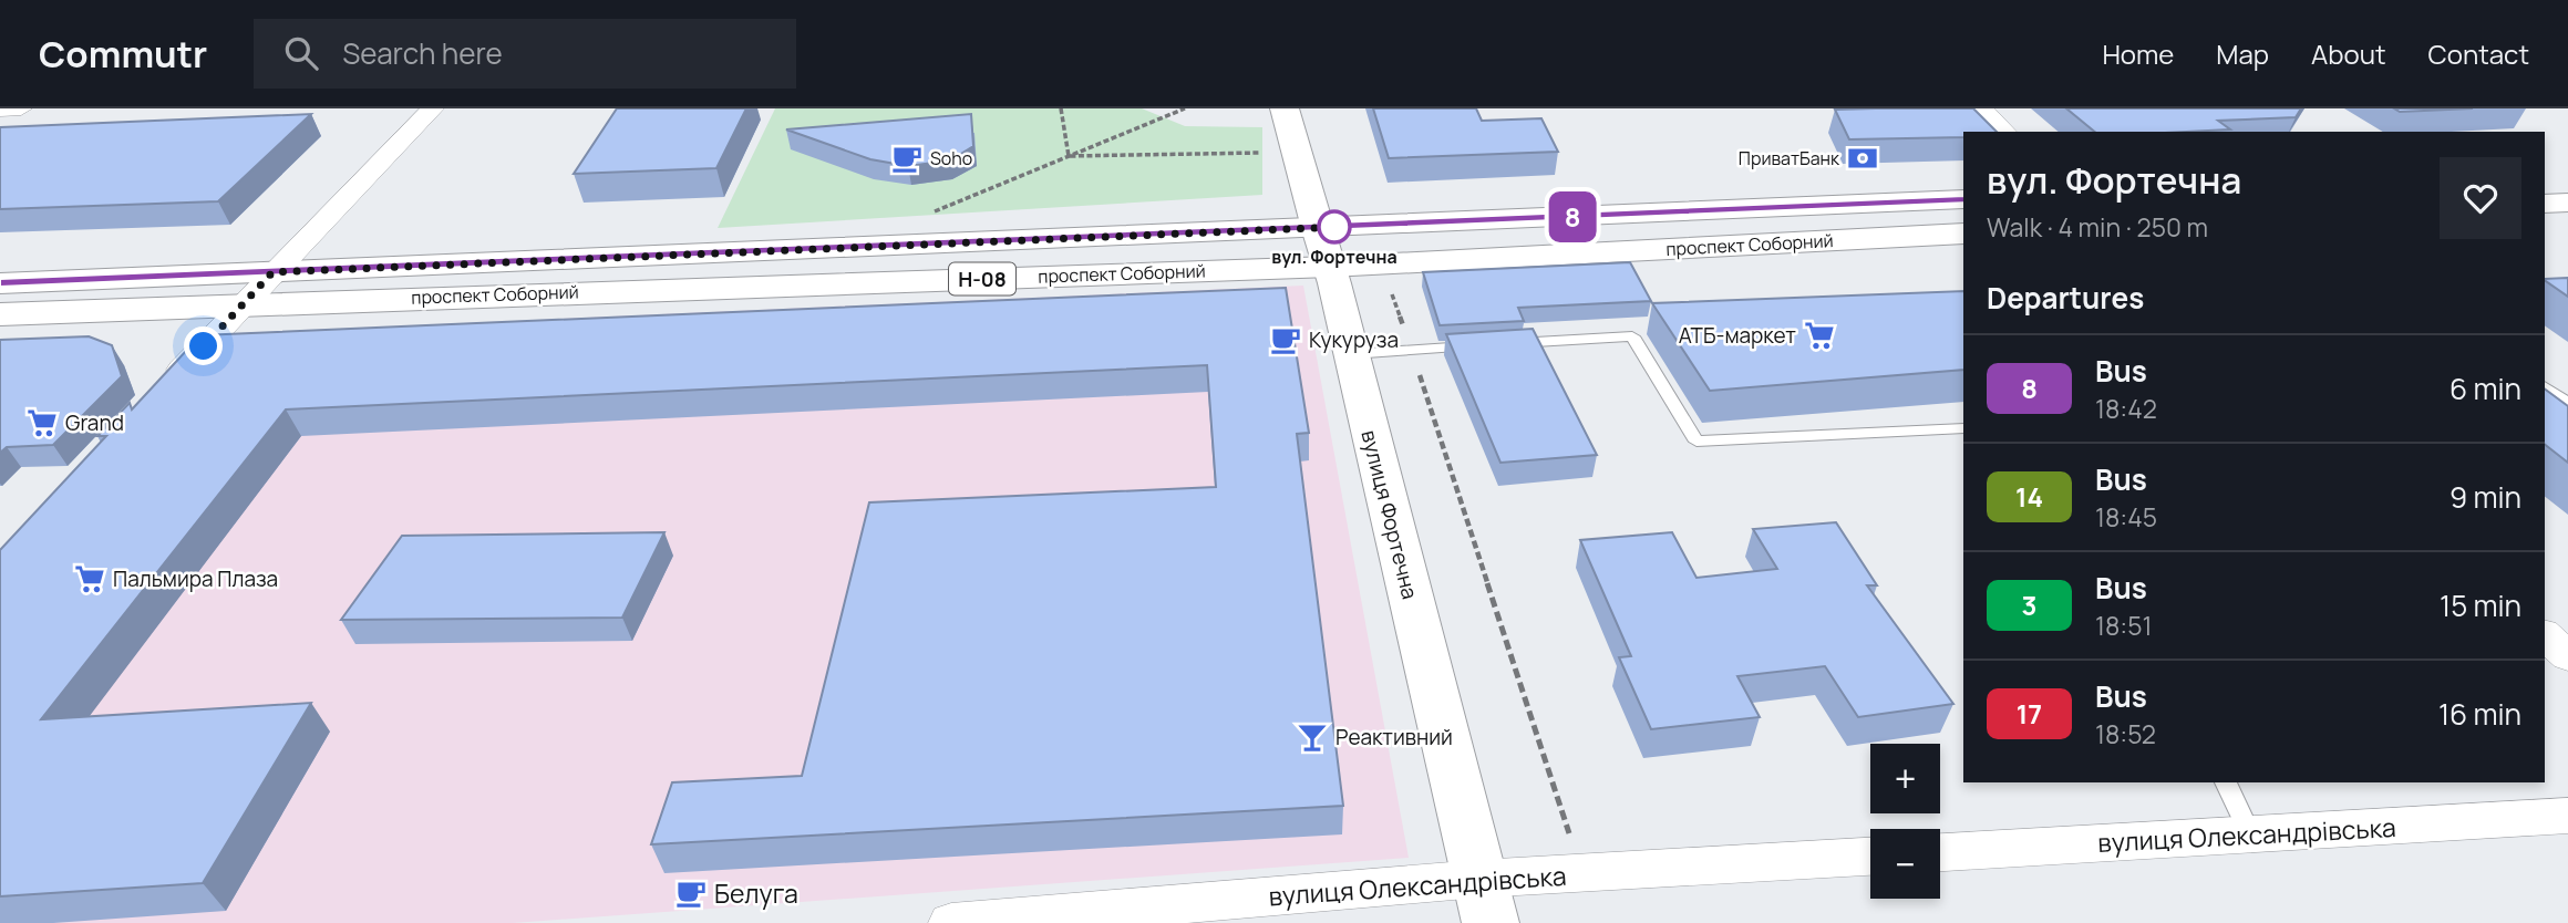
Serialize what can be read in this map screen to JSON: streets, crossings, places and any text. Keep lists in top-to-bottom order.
{
  "streets": {
    "main road": ["проспект Соборний", "Н-08", "вулиця Фортечна"],
    "street": ["вулиця Олександрівська"]
  },
  "crossings": [
    ["проспект Соборний", "вулиця Фортечна"],
    ["вулиця Фортечна", "вулиця Олександрівська"]
  ],
  "places": {
    "cafe": ["Soho", "Кукуруза", "Белуга"],
    "bank": ["ПриватБанк"],
    "other": ["вул. Фортечна"],
    "supermarket": ["АТБ-маркет", "Grand", "Пальмира Плаза"],
    "bar": ["Реактивний"]
  },
  "lines": ["bus line 8"],
  "page": {
    "header": "Commutr",
    "search": "Search here",
    "nav": [
      "Home",
      "Map",
      "About",
      "Contact"
    ],
    "on_map": "8",
    "heading": [
      ["вул. Фортечна", "Walk · 4 min · 250 m"],
      "Departures"
    ],
    "list": [
      {
        "mark": "8",
        "name": "Bus",
        "note": "18:42",
        "value": "6 min"
      },
      {
        "mark": "14",
        "name": "Bus",
        "note": "18:45",
        "value": "9 min"
      },
      {
        "mark": "3",
        "name": "Bus",
        "note": "18:51",
        "value": "15 min"
      },
      {
        "mark": "17",
        "name": "Bus",
        "note": "18:52",
        "value": "16 min"
      }
    ],
    "map_buttons": ["+", "−"]
  }
}
